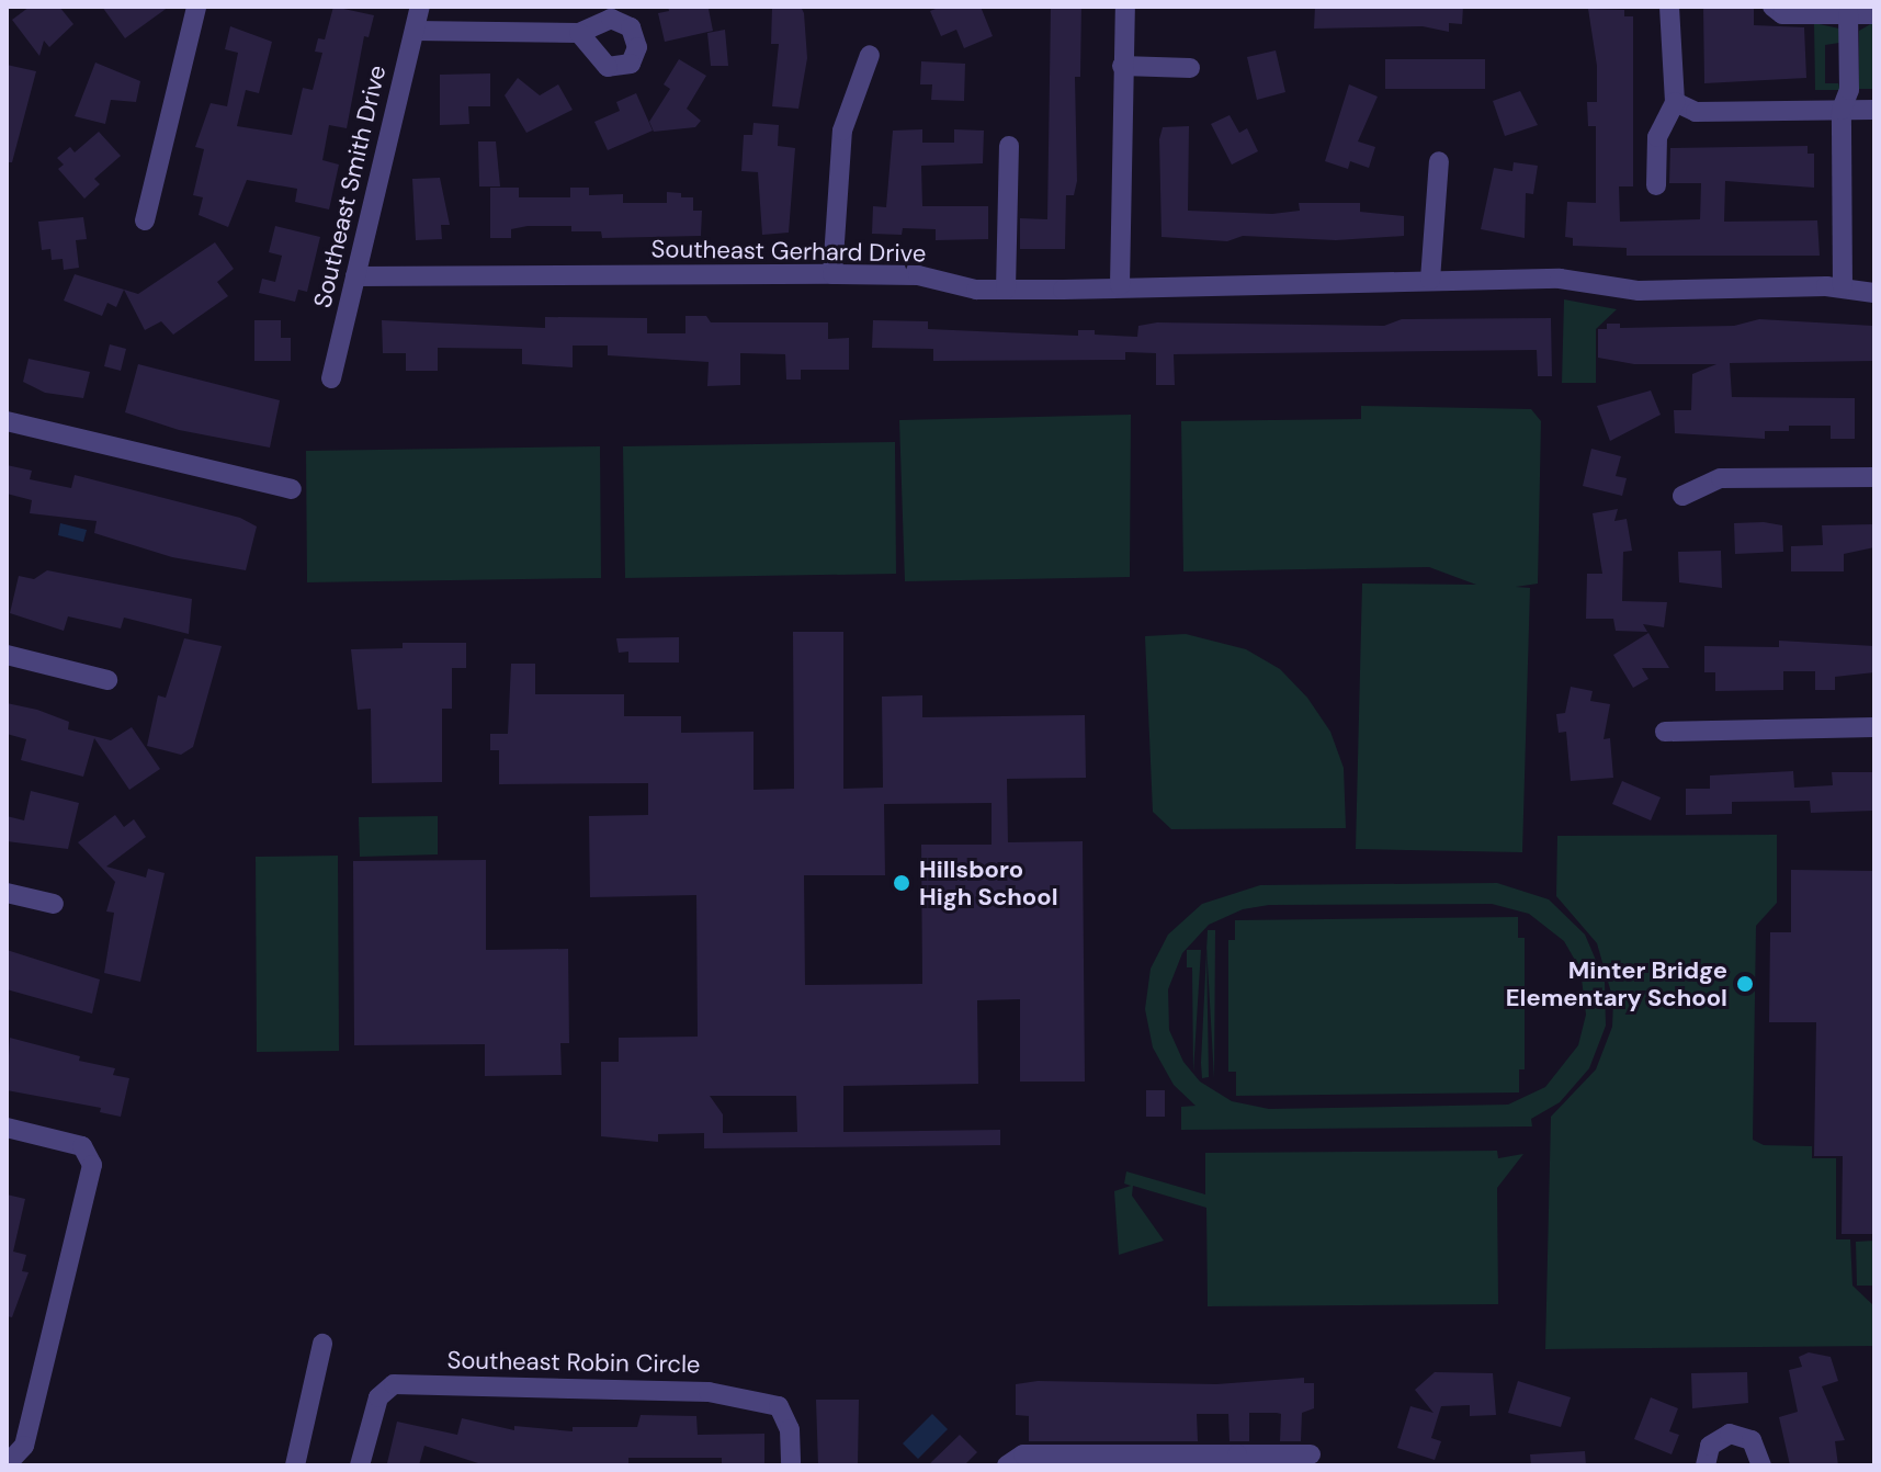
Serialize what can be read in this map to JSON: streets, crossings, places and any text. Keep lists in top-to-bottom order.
{
  "streets": {
    "street": ["Southeast Smith Drive", "Southeast Gerhard Drive", "Southeast Robin Circle"]
  },
  "crossings": [
    ["Southeast Smith Drive", "Southeast Gerhard Drive"]
  ],
  "places": ["Hillsboro High School", "Minter Bridge Elementary School"]
}
